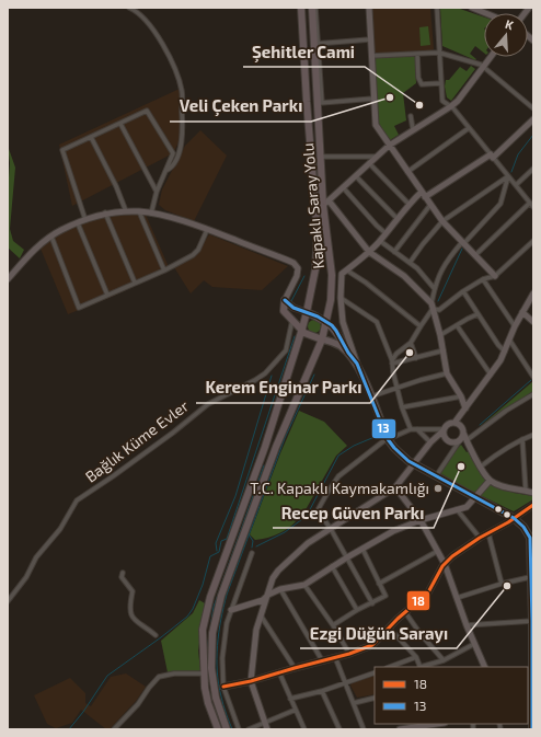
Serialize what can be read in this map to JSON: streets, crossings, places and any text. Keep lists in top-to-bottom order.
{
  "streets": {
    "highway": ["Kapaklı Saray Yolu"],
    "street": ["Bağlık Küme Evler"]
  },
  "places": [
    "Veli Çeken Parkı",
    "Şehitler Cami",
    "Kerem Enginar Parkı",
    "Recep Güven Parkı",
    "T.C. Kapaklı Kaymakamlığı",
    "Ezgi Düğün Sarayı"
  ],
  "lines": ["transit line 13", "transit line 18"],
  "legend": ["18", "13"],
  "north": "top"
}
